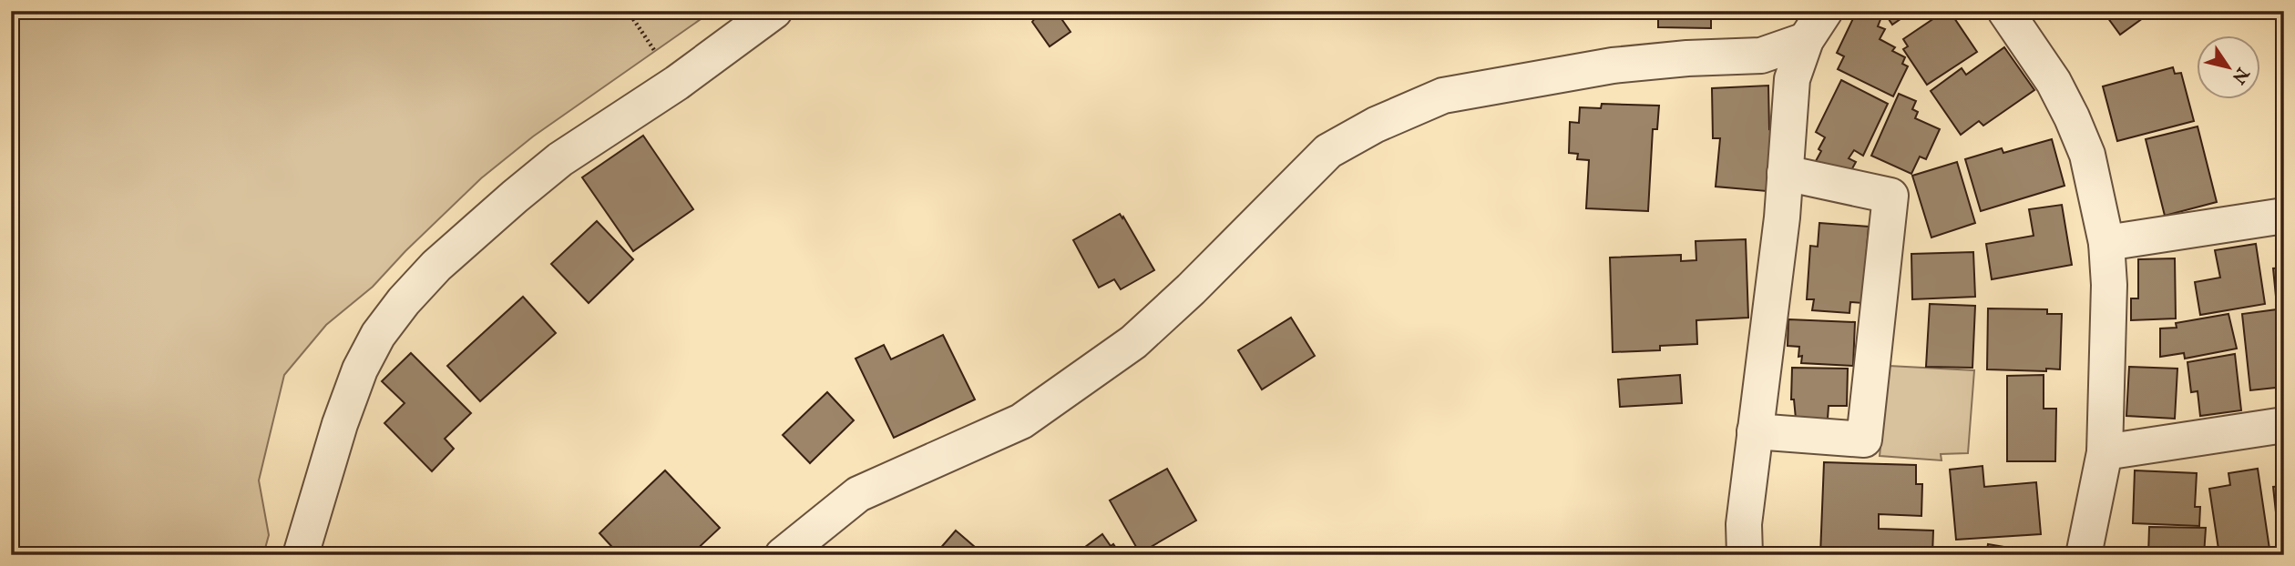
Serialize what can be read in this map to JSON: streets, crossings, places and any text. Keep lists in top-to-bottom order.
{
  "north": "bottom right"
}
